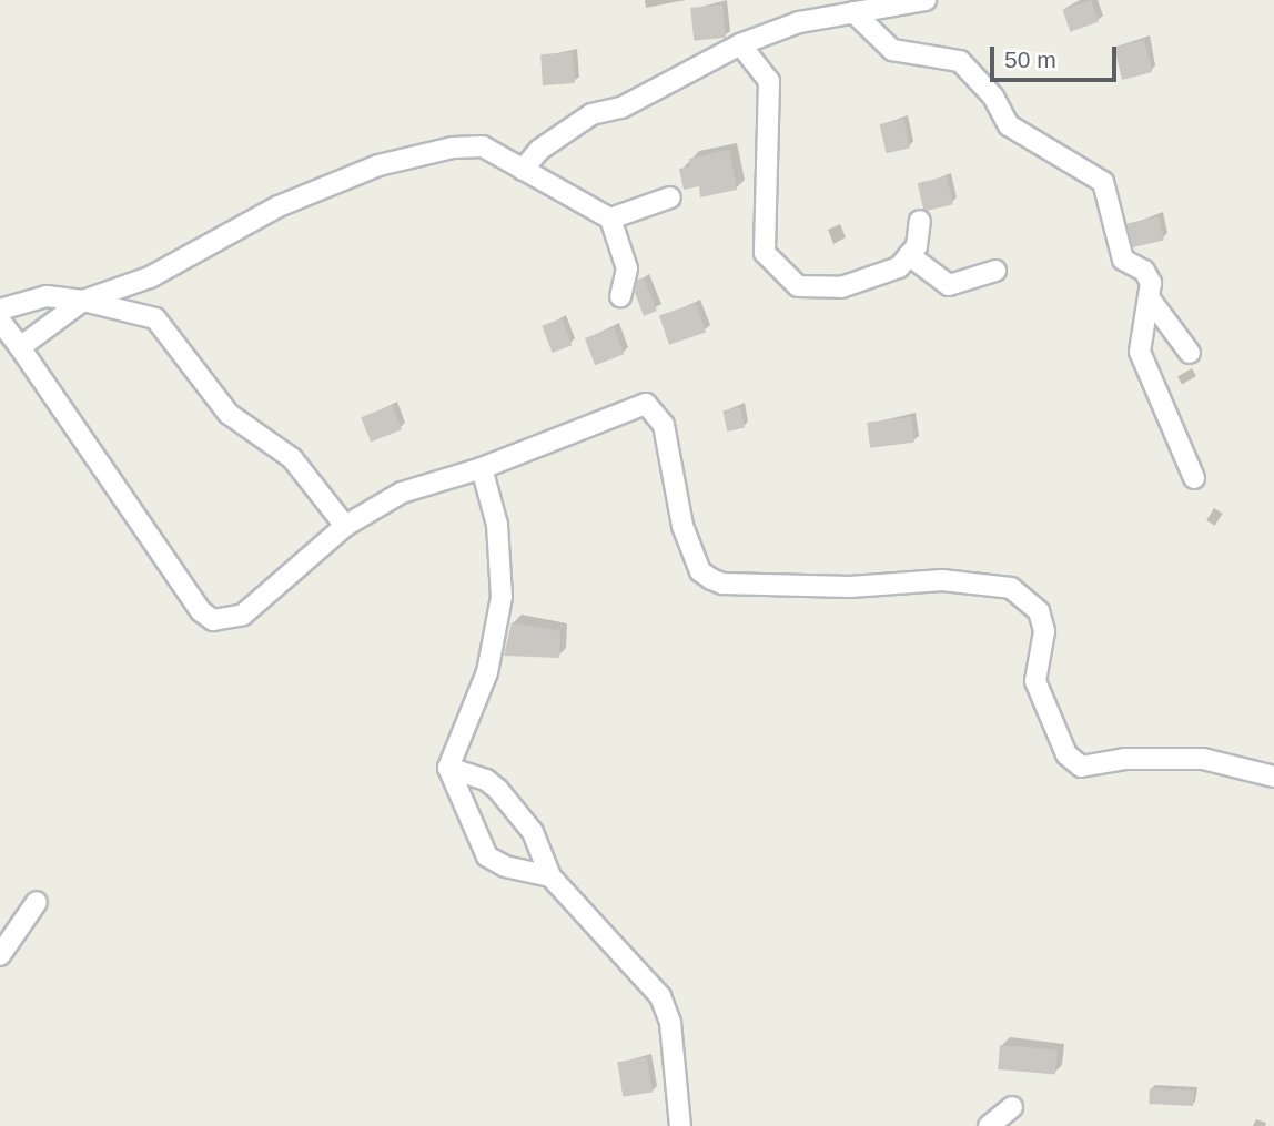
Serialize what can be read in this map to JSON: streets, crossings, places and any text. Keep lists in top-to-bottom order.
{
  "scale_bar": "50 m"
}
